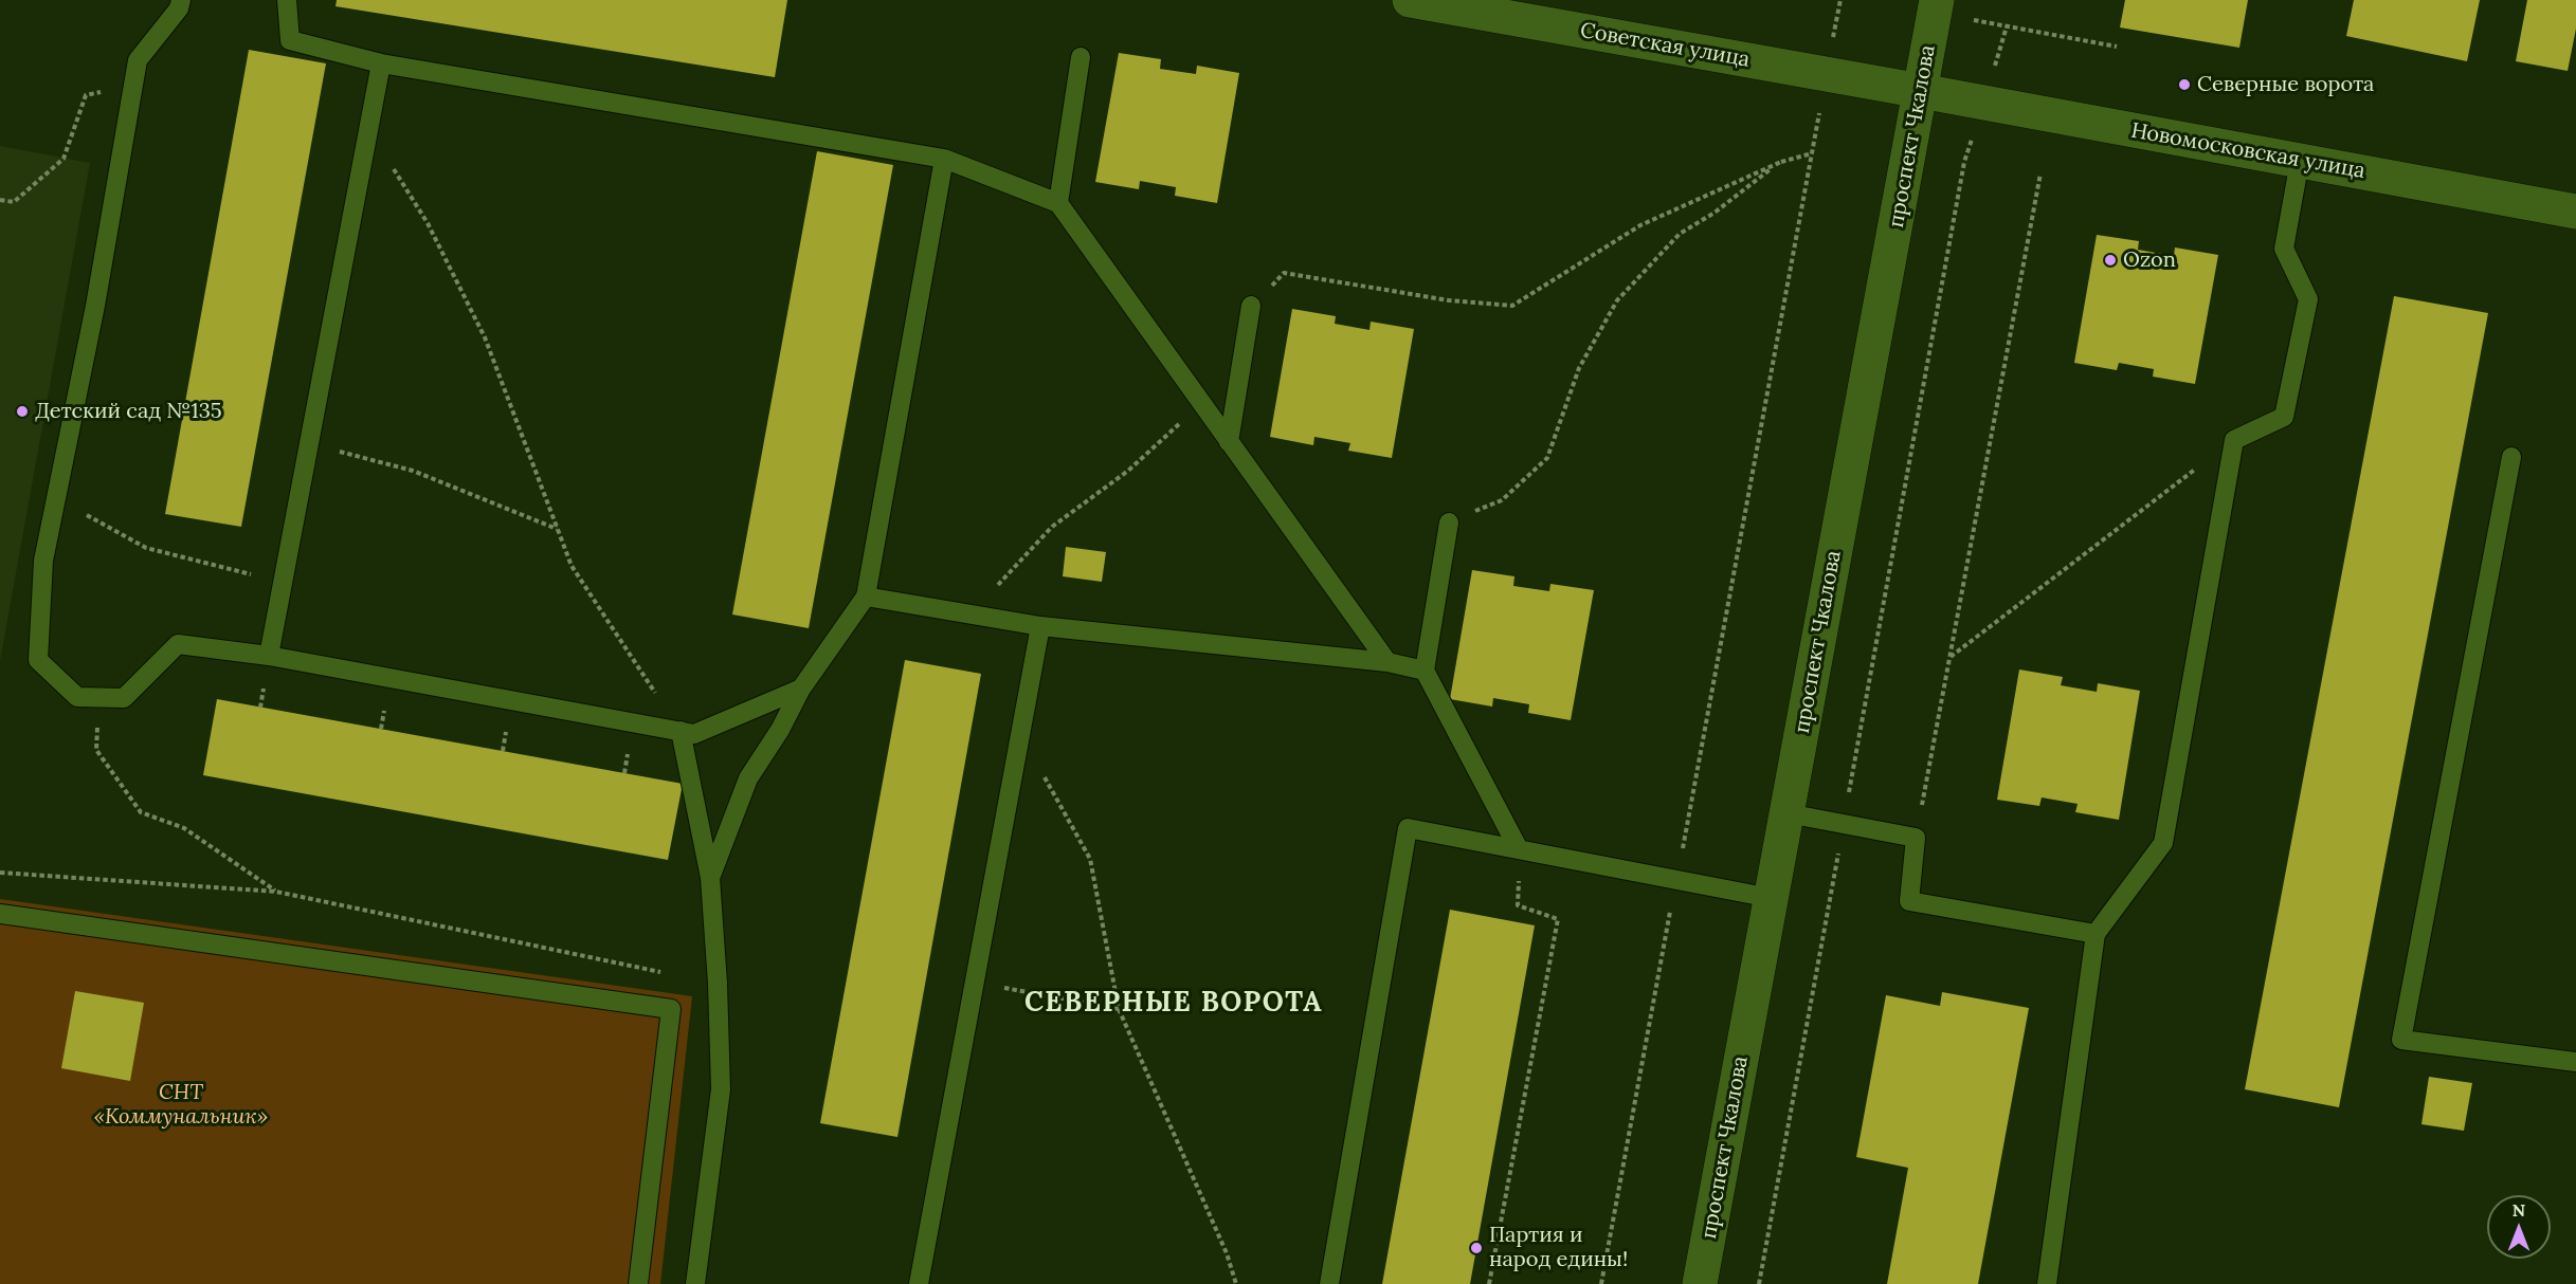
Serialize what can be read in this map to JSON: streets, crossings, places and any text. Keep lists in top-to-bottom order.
{
  "streets": {
    "main road": ["Советская улица", "проспект Чкалова", "Новомосковская улица"]
  },
  "crossings": [
    ["Советская улица", "проспект Чкалова"],
    ["Советская улица", "Новомосковская улица"],
    ["проспект Чкалова", "Новомосковская улица"]
  ],
  "districts": ["СЕВЕРНЫЕ ВОРОТА"],
  "parks": ["СНТ «Коммунальник»"],
  "places": [
    "Северные ворота",
    "Ozon",
    "Детский сад №135",
    "Партия и народ едины!"
  ],
  "north": "top"
}
